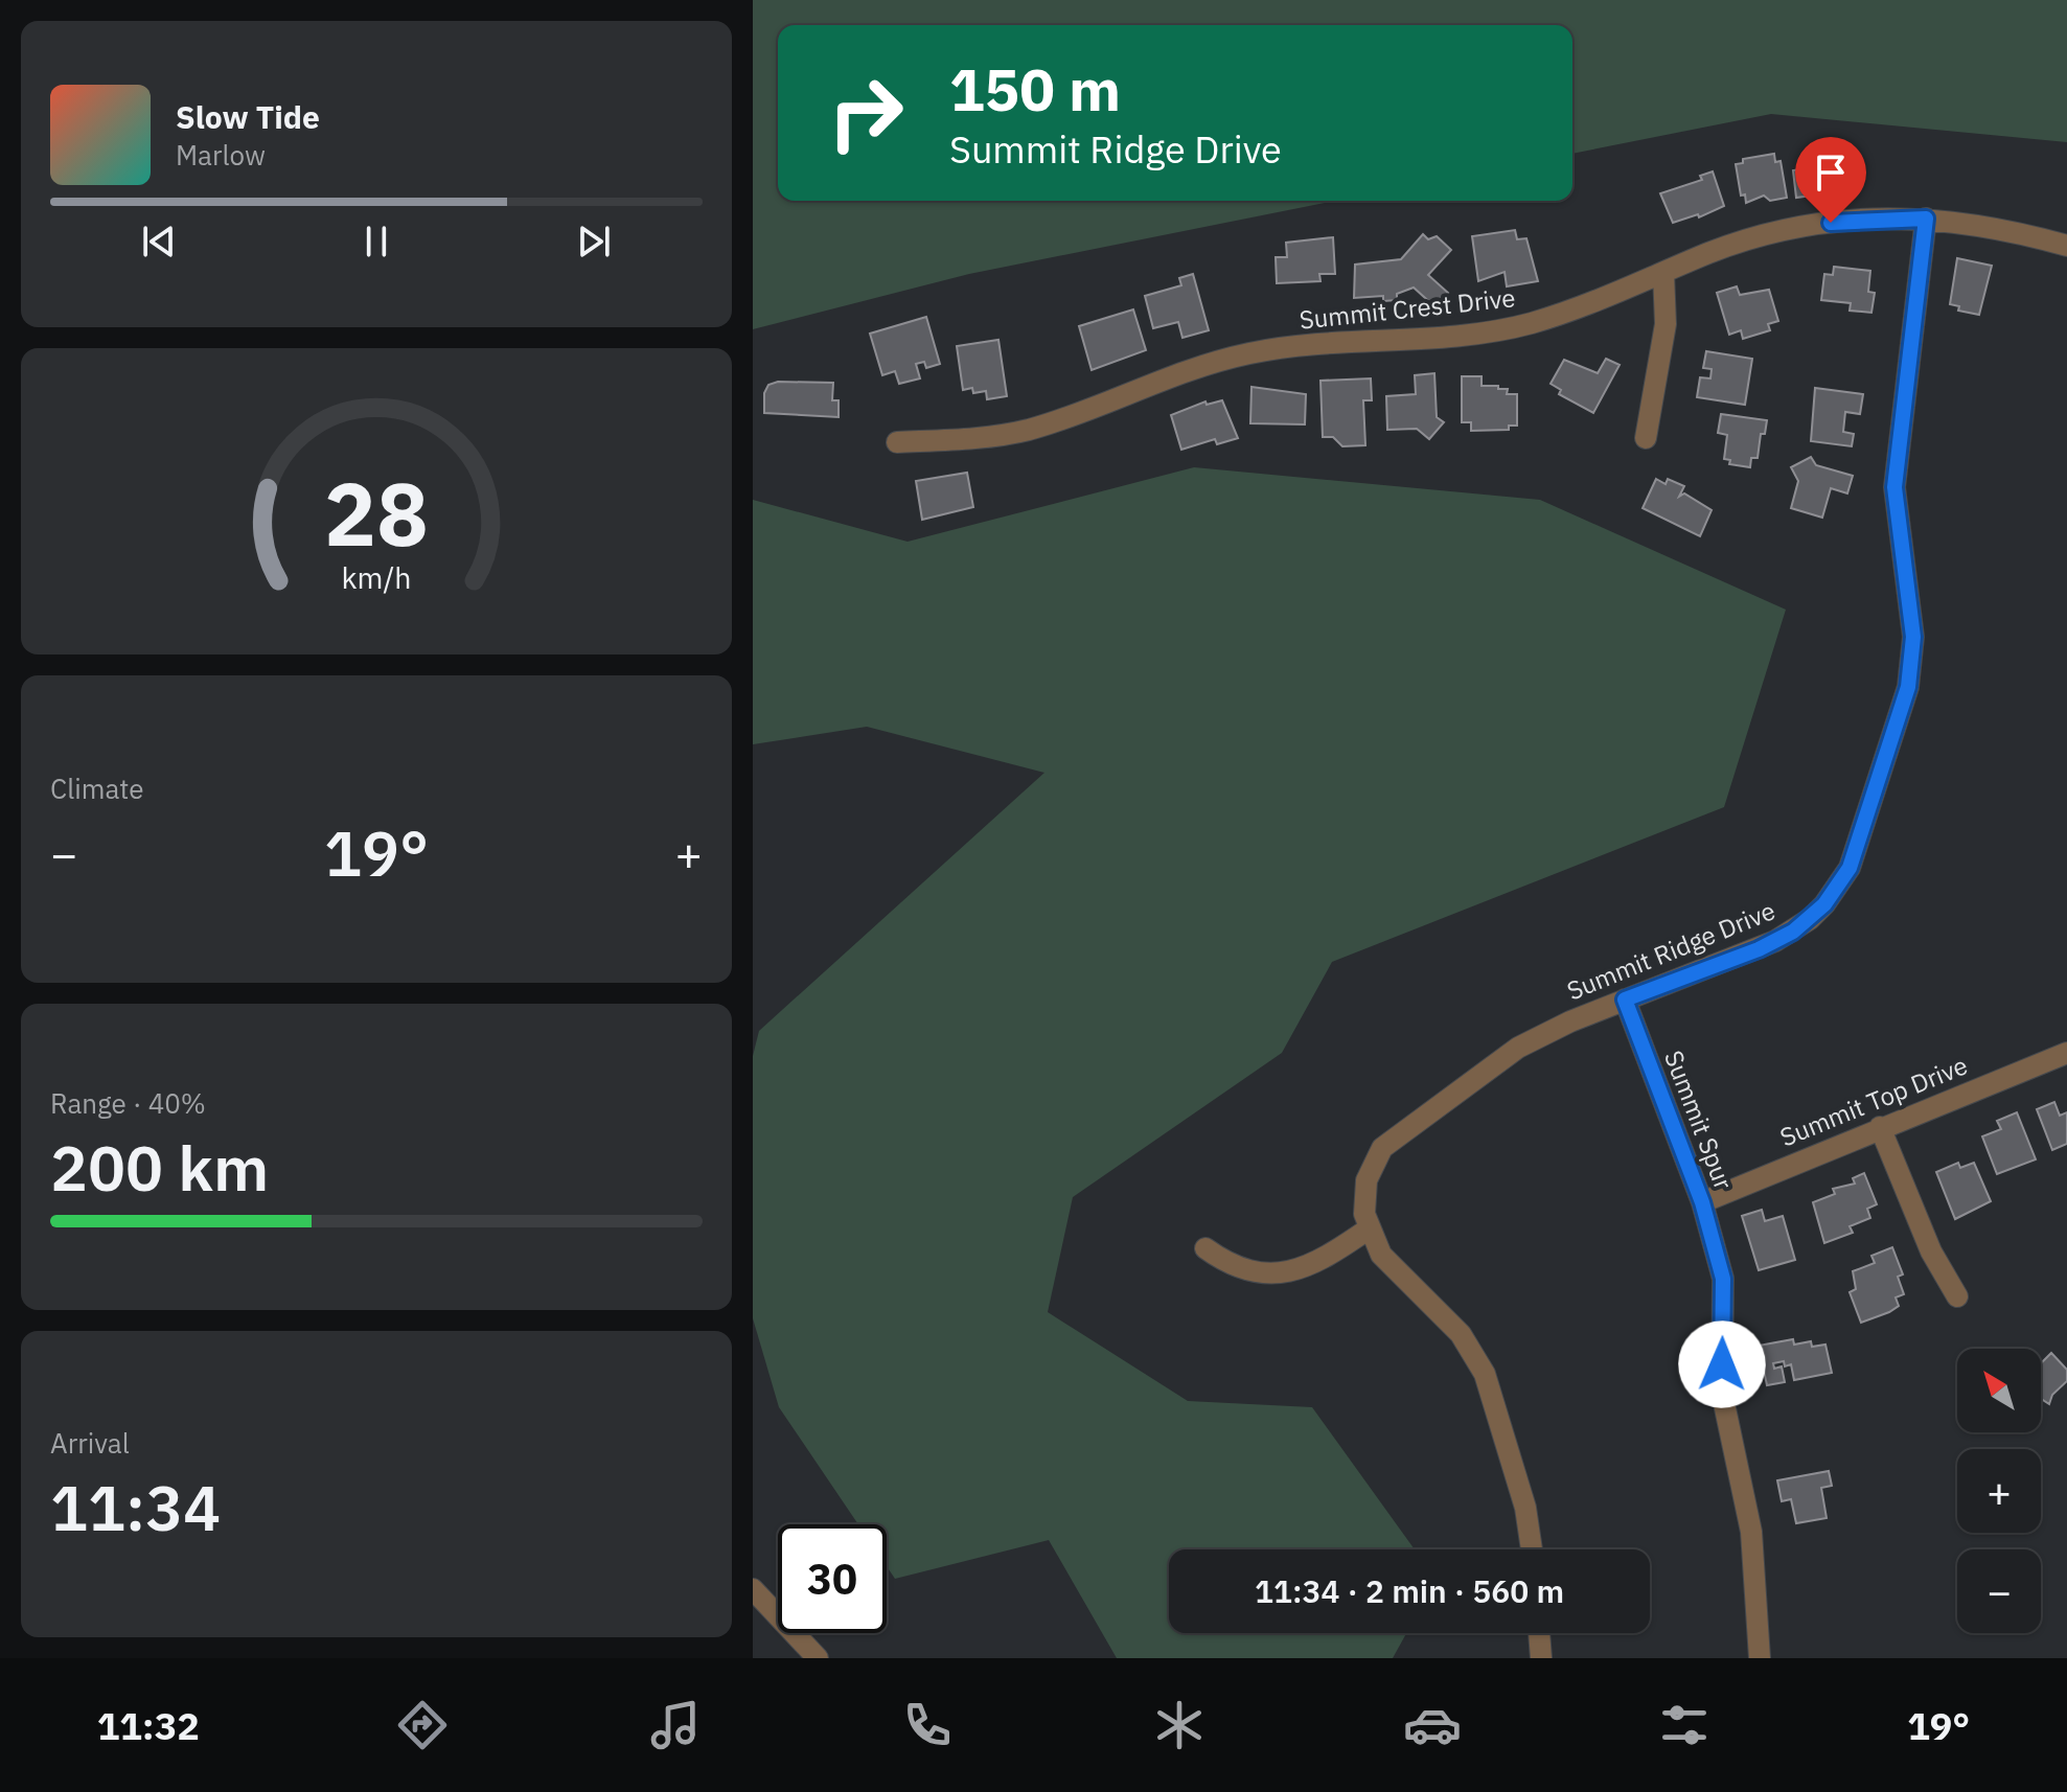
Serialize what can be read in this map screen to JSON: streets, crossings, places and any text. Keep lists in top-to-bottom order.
{
  "streets": {
    "street": [
      "Summit Crest Drive",
      "Summit Ridge Drive",
      "Summit Top Drive",
      "Summit Spur"
    ]
  },
  "crossings": [
    ["Summit Crest Drive", "Summit Ridge Drive"],
    ["Summit Ridge Drive", "Summit Spur"],
    ["Summit Top Drive", "Summit Spur"]
  ],
  "north": "top left",
  "page": {
    "turn": ["150 m", "Summit Ridge Drive"],
    "song": ["Slow Tide", "Marlow"],
    "tile": [
      "Climate",
      ["Range · 40%", "200 km"],
      ["Arrival", "11:34"]
    ],
    "heat": ["−", "19°", "+"],
    "map_buttons": ["+", "−"],
    "limit": "30",
    "trip": "11:34 · 2 min · 560 m",
    "tabs": ["11:32", "19°"],
    "gauge": ["28", "km/h"]
  }
}
